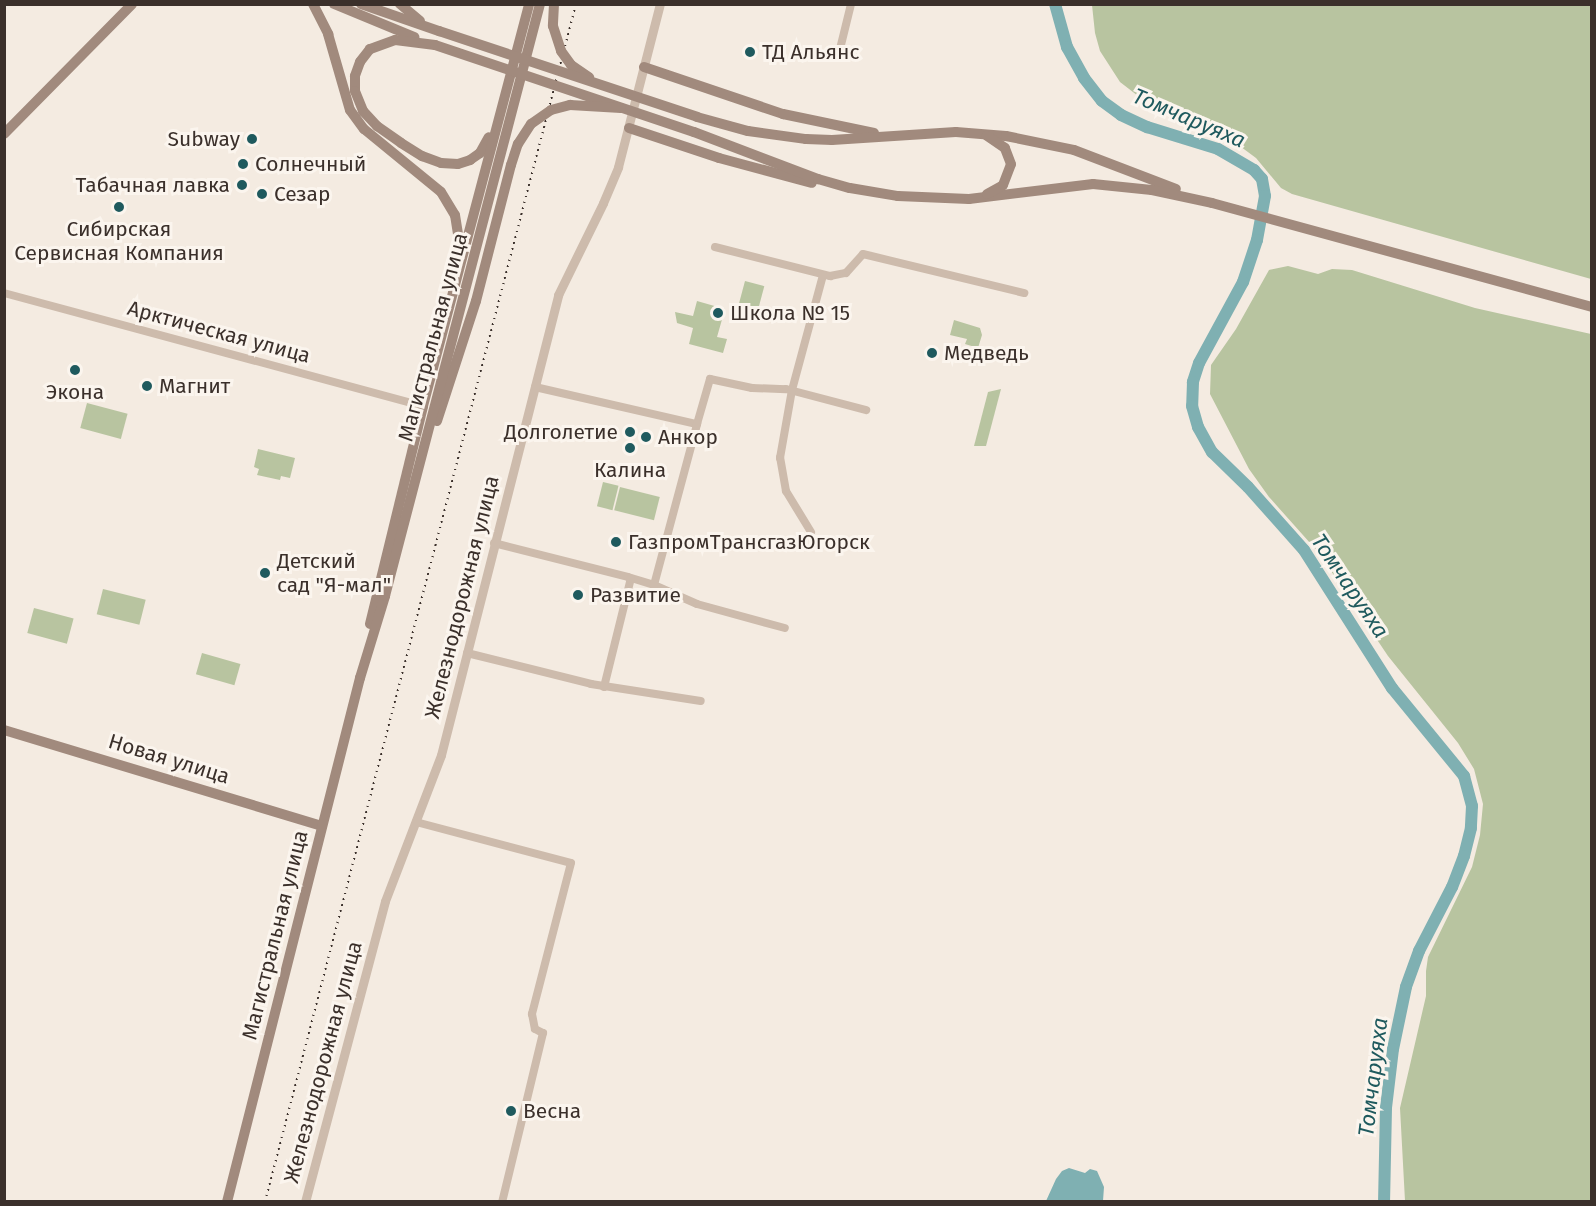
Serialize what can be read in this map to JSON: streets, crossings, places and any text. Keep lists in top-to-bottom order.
{
  "streets": {
    "main road": ["Магистральная улица", "Новая улица"],
    "street": ["Арктическая улица", "Железнодорожная улица"]
  },
  "crossings": [
    ["Арктическая улица", "Магистральная улица"],
    ["Магистральная улица", "Новая улица"]
  ],
  "water": ["Томчаруяха"],
  "places": [
    "ТД Альянс",
    "Subway",
    "Солнечный",
    "Табачная лавка",
    "Сезар",
    "Сибирская Сервисная Компания",
    "Школа № 15",
    "Медведь",
    "Экона",
    "Магнит",
    "Долголетие",
    "Анкор",
    "Калина",
    "ГазпромТрансгазЮгорск",
    "Детский сад \"Я-мал\"",
    "Развитие",
    "Весна"
  ]
}
